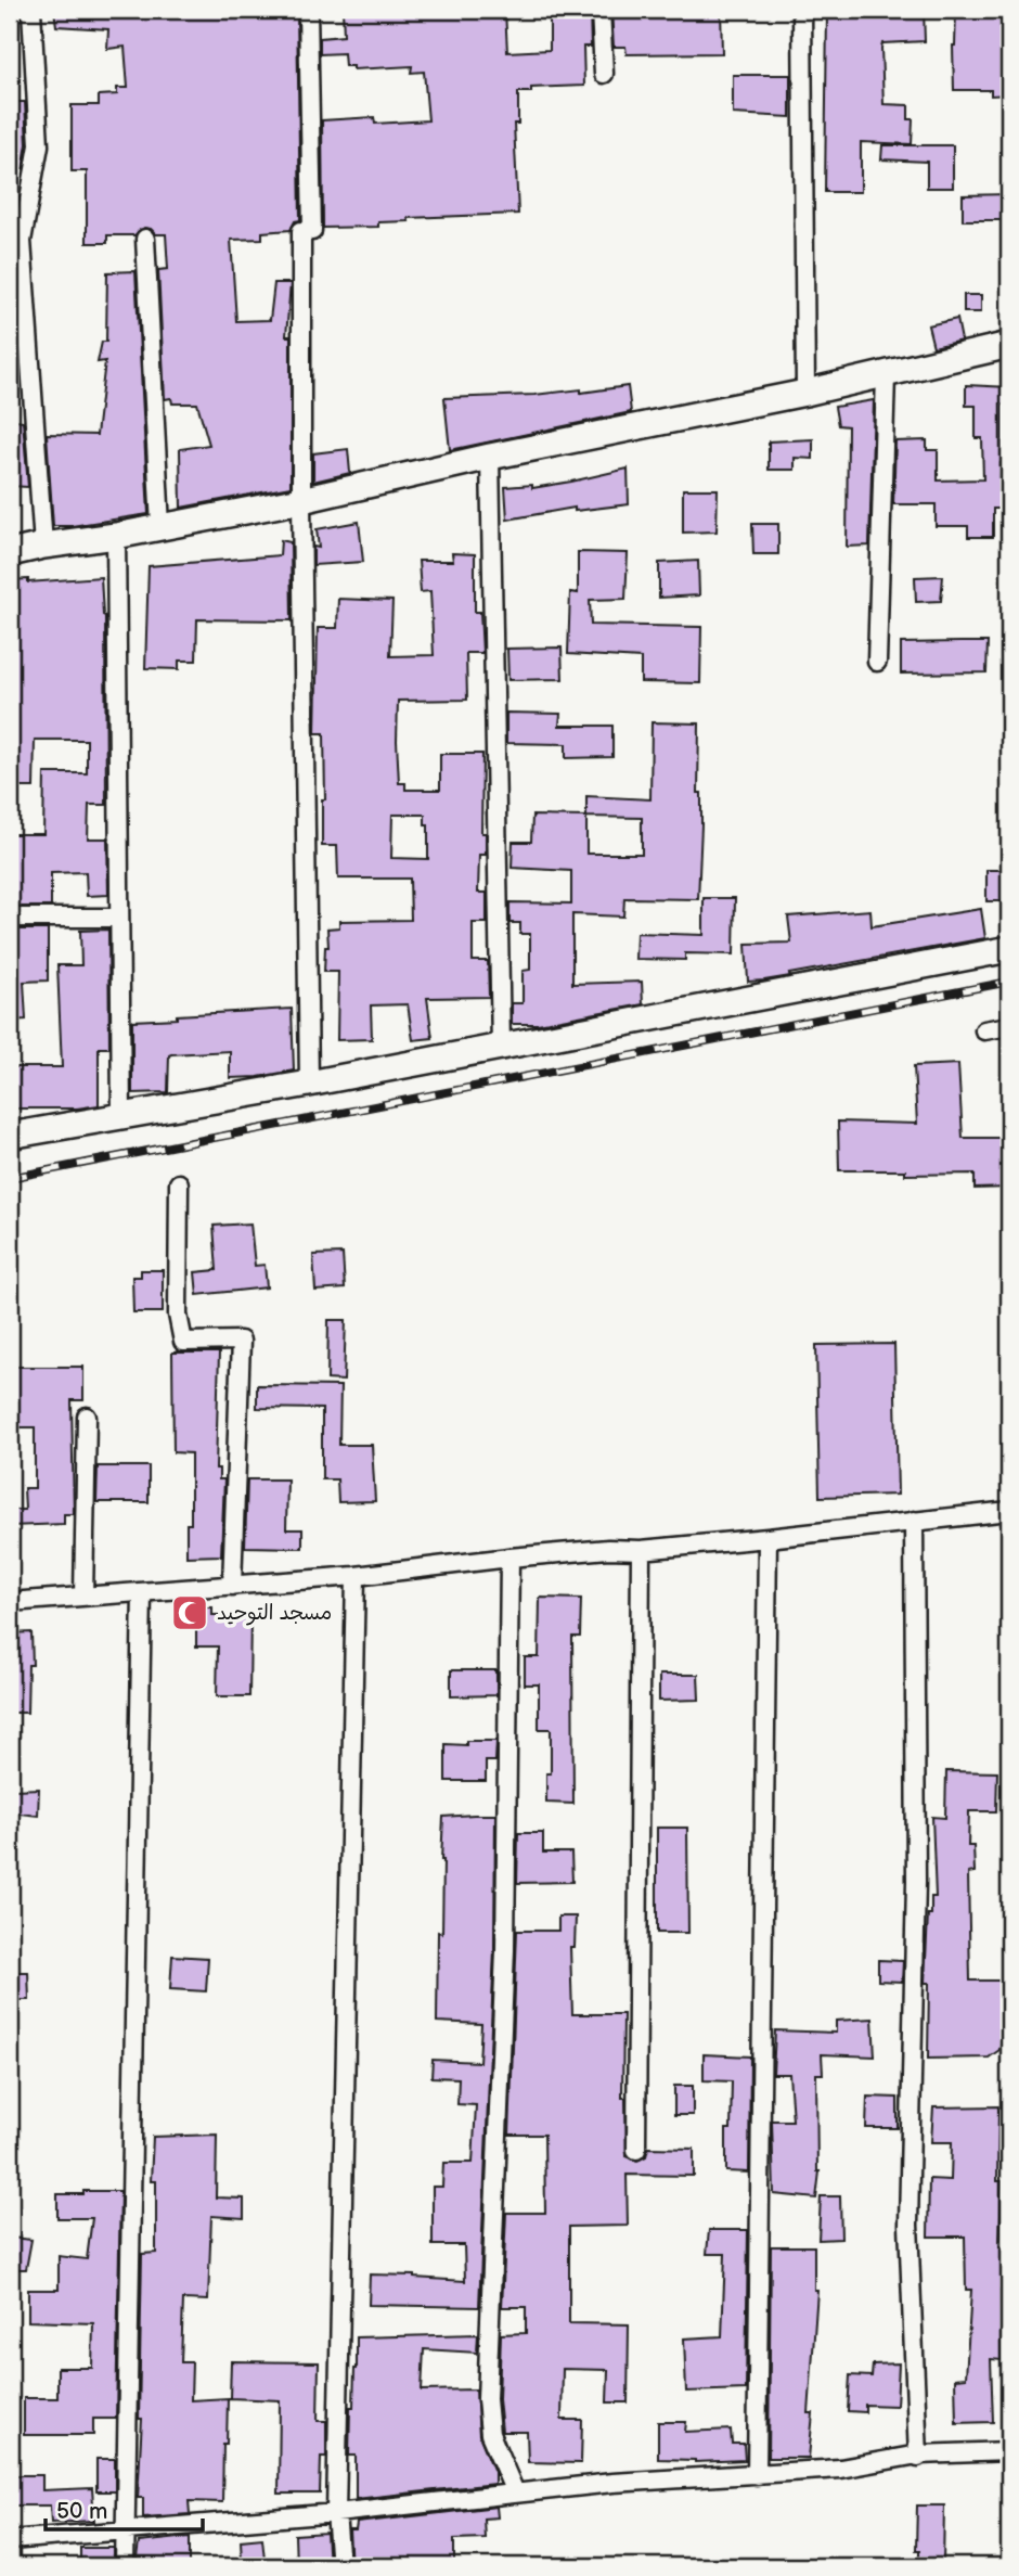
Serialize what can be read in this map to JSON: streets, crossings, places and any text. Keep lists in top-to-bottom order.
{
  "places": {
    "mosque": ["مسجد التوحيد"]
  },
  "scale_bar": "50 m"
}
